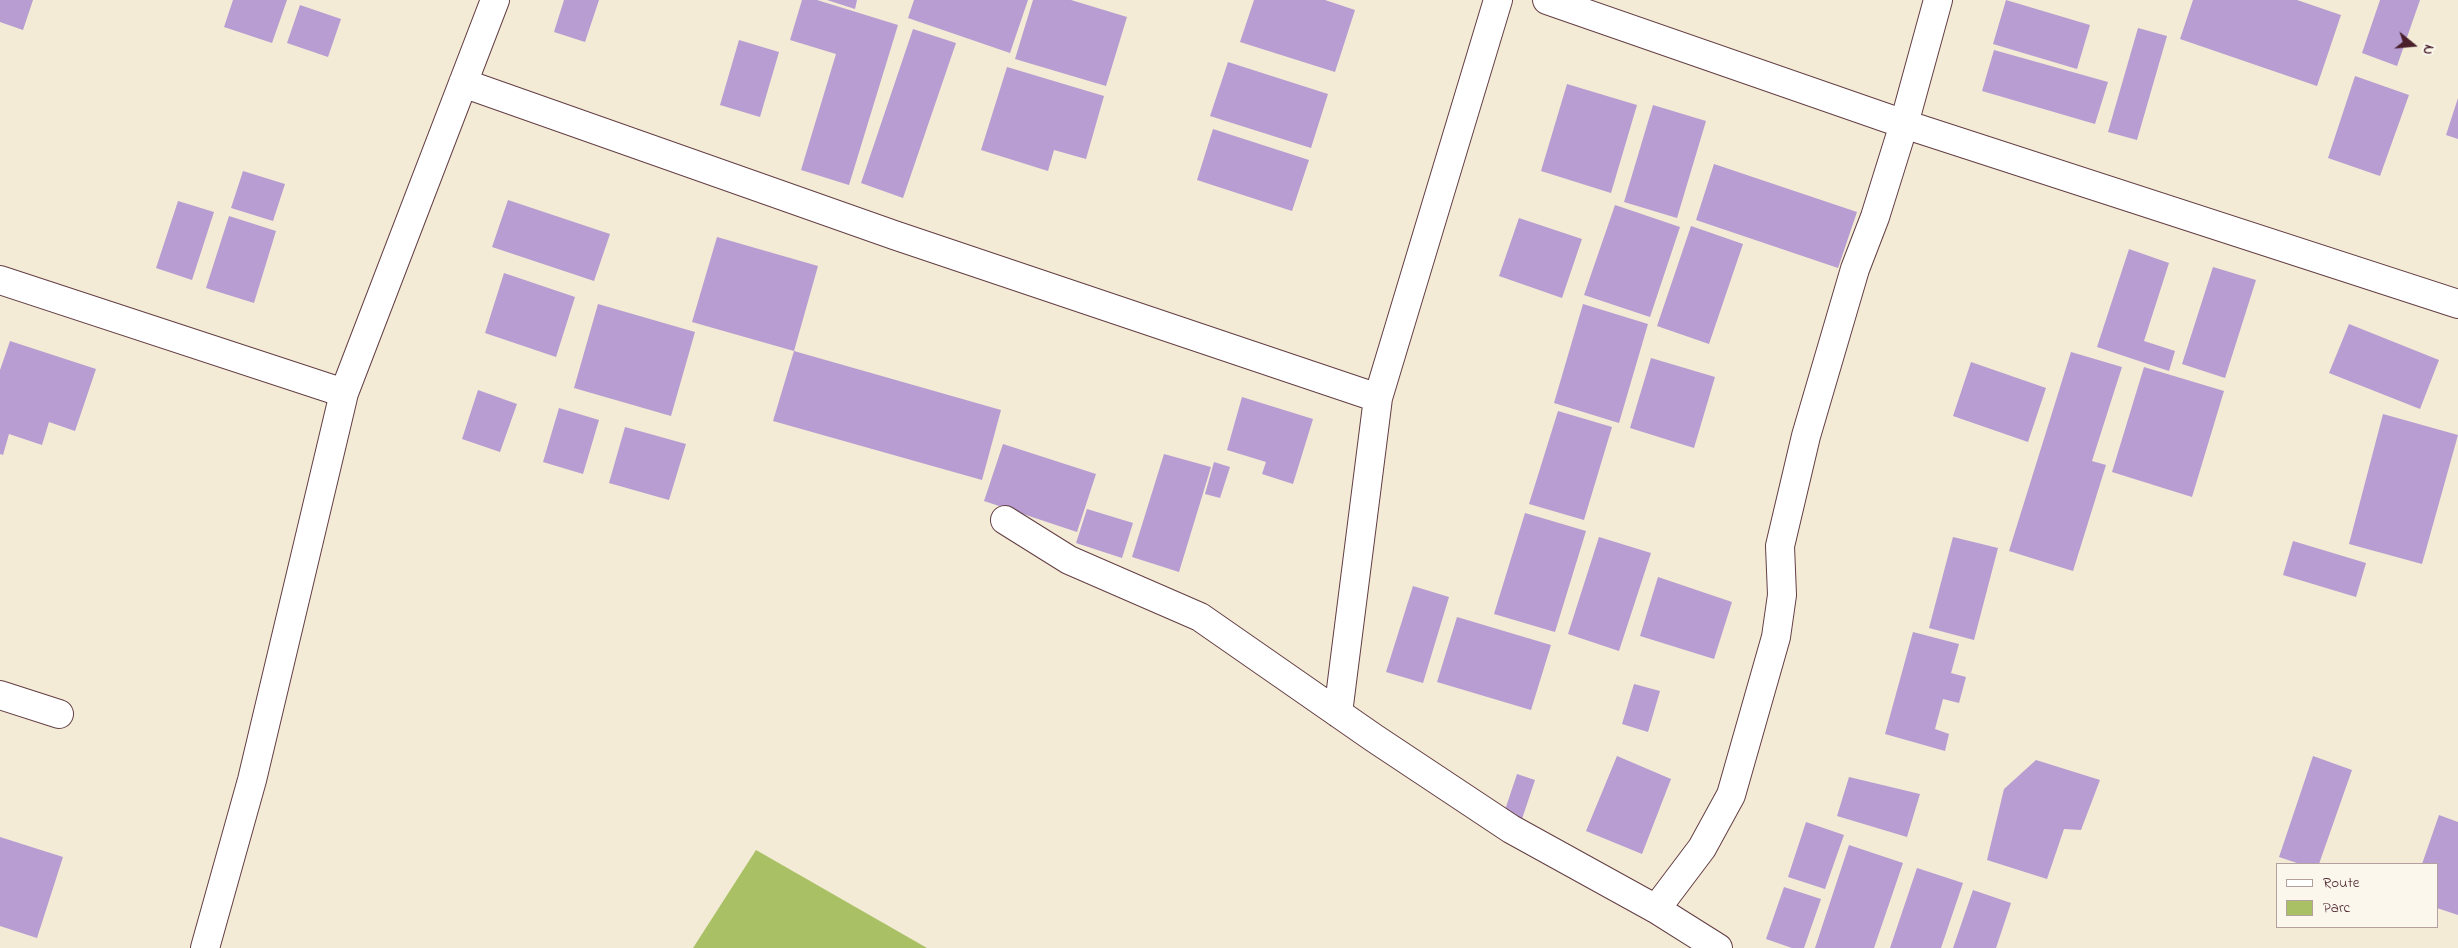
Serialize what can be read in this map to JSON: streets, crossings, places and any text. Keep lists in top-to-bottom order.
{
  "legend": ["Route", "Parc"],
  "north": "right"
}
